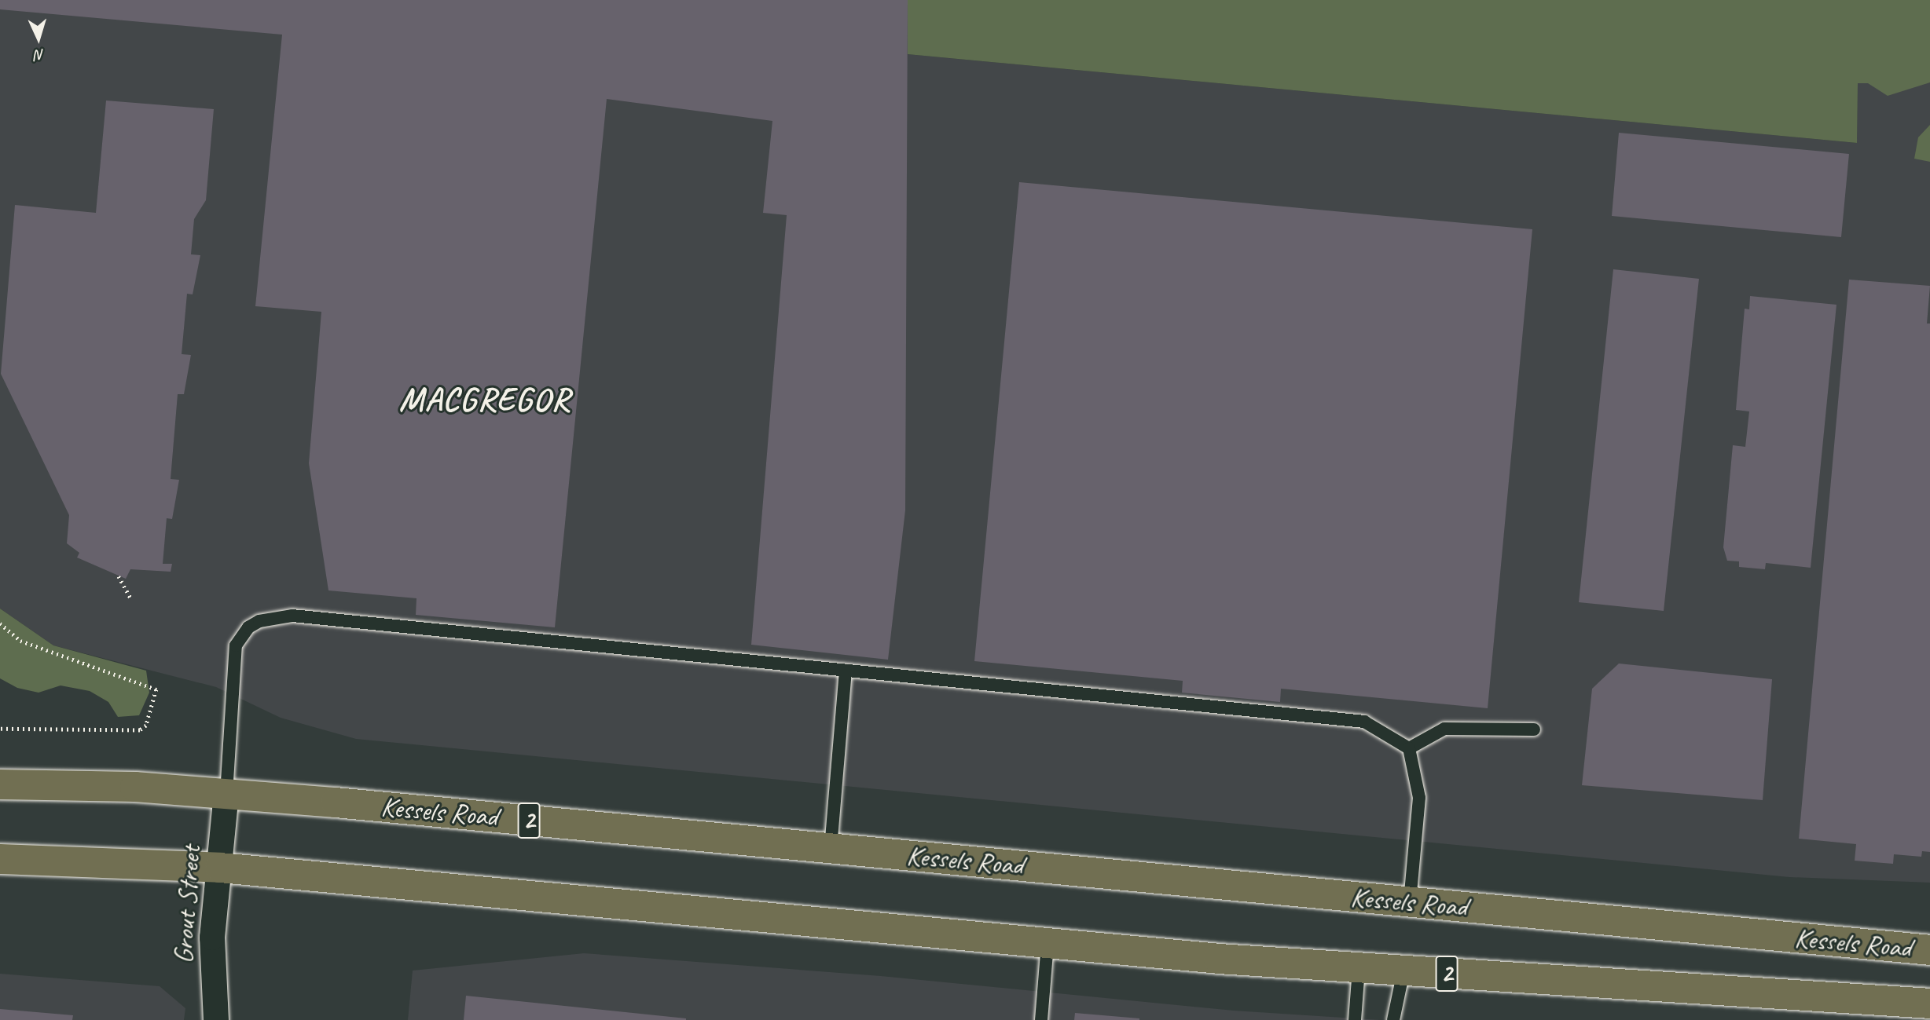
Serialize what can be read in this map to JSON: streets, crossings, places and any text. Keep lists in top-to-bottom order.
{
  "streets": {
    "highway": ["Kessels Road", "2"],
    "street": ["Grout Street"]
  },
  "crossings": [
    ["Kessels Road", "Grout Street"]
  ],
  "districts": ["MACGREGOR"],
  "north": "bottom"
}
